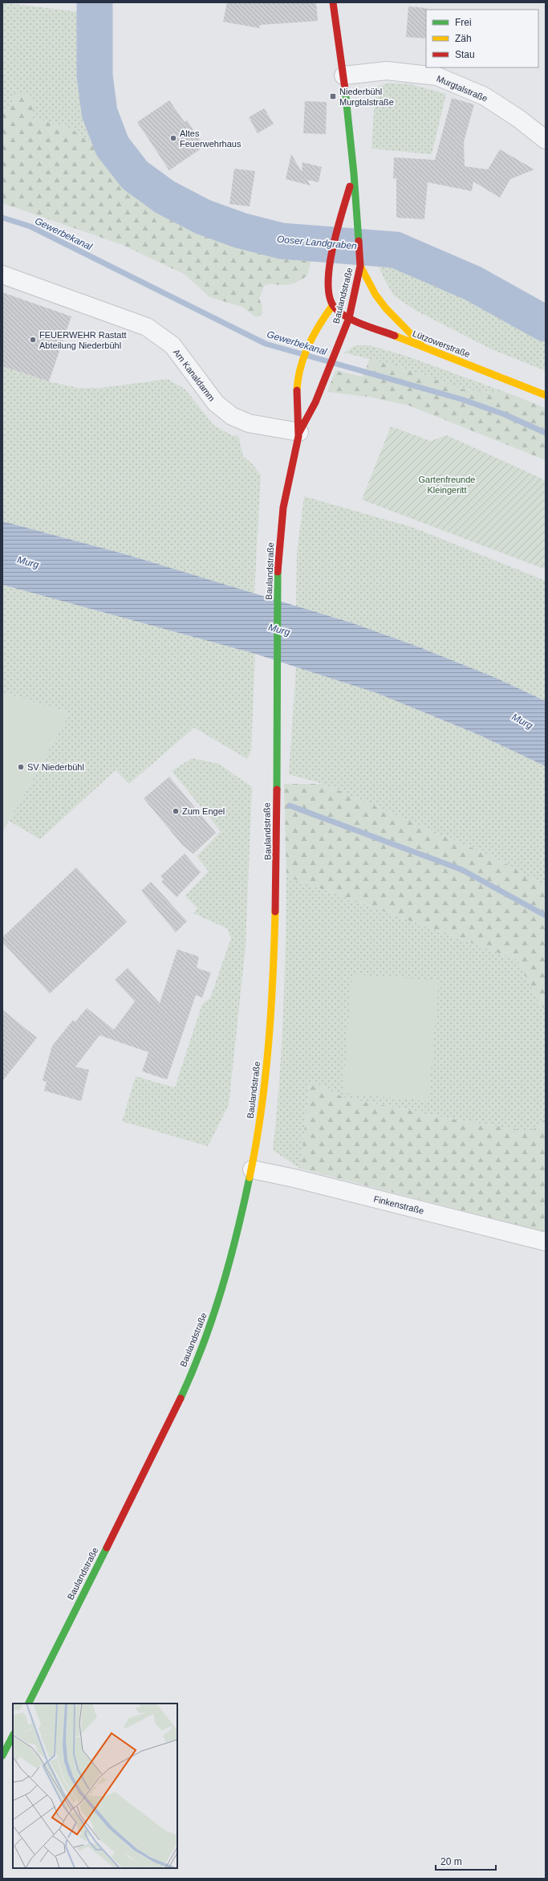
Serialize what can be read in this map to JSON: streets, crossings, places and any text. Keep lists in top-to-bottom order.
{
  "streets": {
    "street": [
      "Murgtalstraße",
      "Baulandstraße",
      "Lützowerstraße",
      "Am Kanaldamm",
      "Finkenstraße"
    ]
  },
  "crossings": [
    ["Murgtalstraße", "Baulandstraße"],
    ["Baulandstraße", "Lützowerstraße"],
    ["Baulandstraße", "Am Kanaldamm"],
    ["Baulandstraße", "Finkenstraße"]
  ],
  "water": ["Gewerbekanal", "Ooser Landgraben", "Murg"],
  "parks": ["Gartenfreunde Kleingeritt"],
  "places": {
    "transit": ["Niederbühl Murgtalstraße"],
    "other": [
      "Altes Feuerwehrhaus",
      "FEUERWEHR Rastatt Abteilung Niederbühl",
      "SV Niederbühl",
      "Zum Engel"
    ]
  },
  "legend": ["Frei", "Zäh", "Stau"],
  "scale_bar": "20 m"
}
